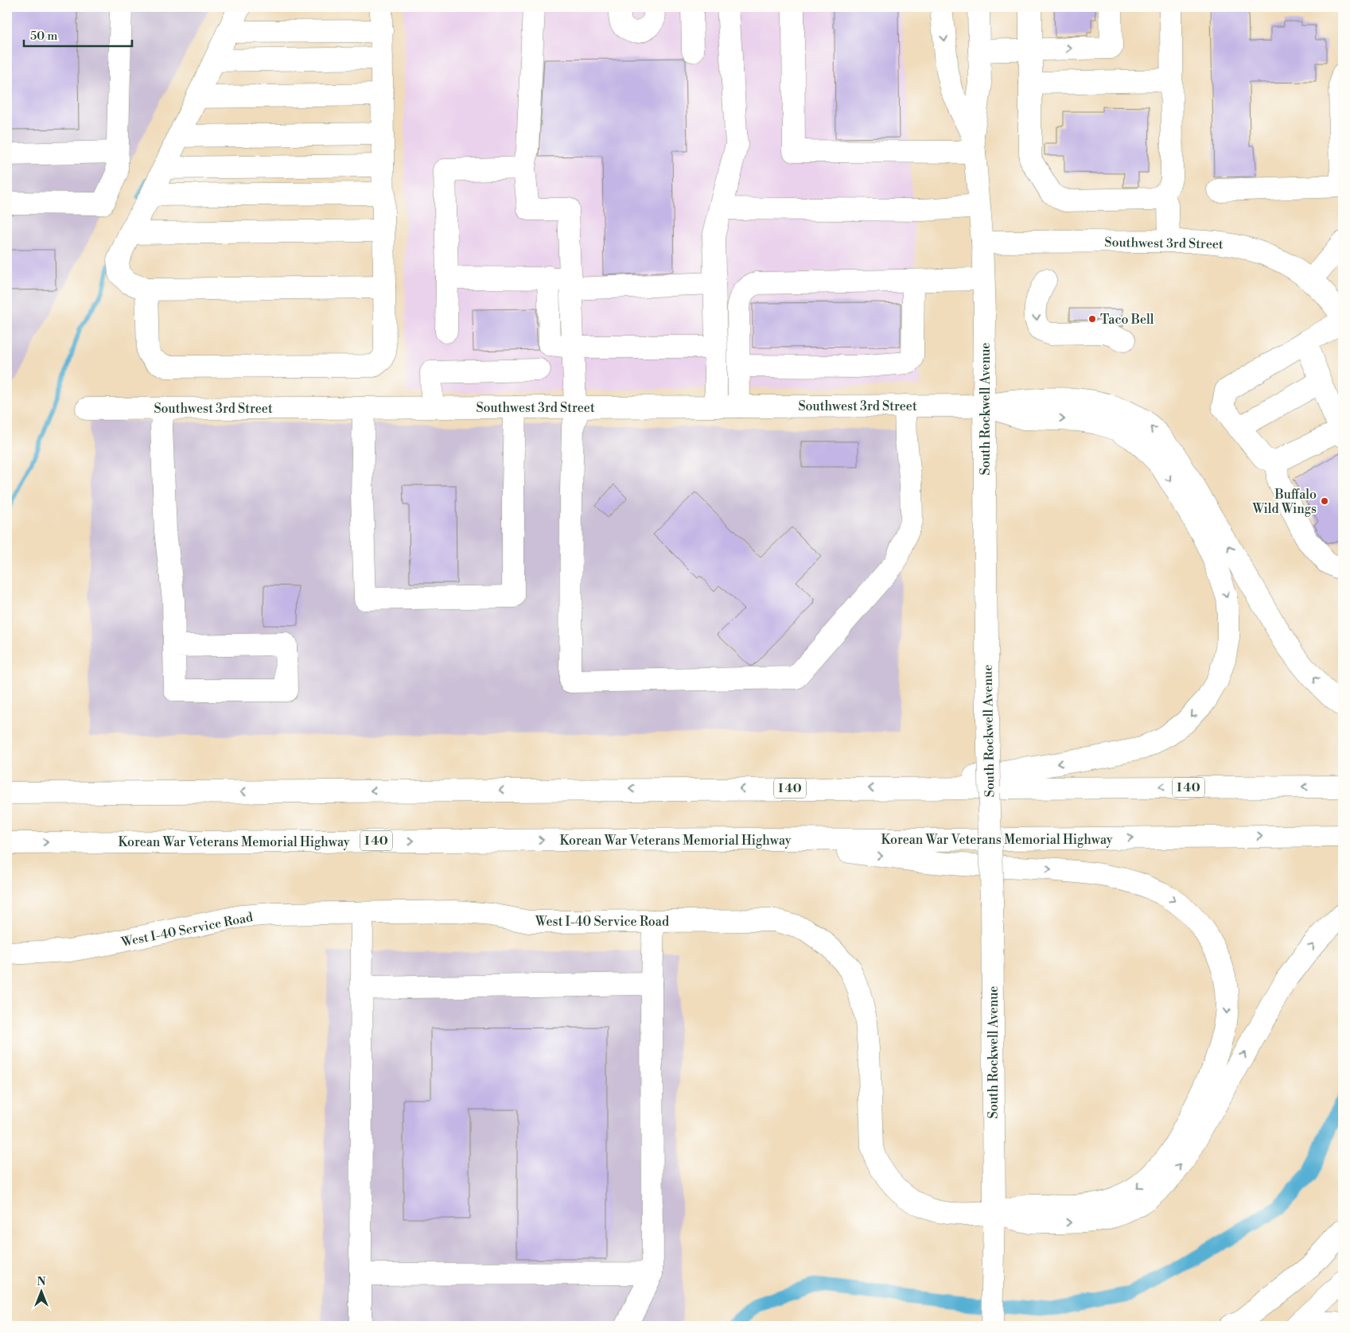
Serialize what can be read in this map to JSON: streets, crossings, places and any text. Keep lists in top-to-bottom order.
{
  "streets": {
    "main road": [
      "Southwest 3rd Street",
      "South Rockwell Avenue",
      "I 40",
      "Korean War Veterans Memorial Highway",
      "West I-40 Service Road"
    ]
  },
  "crossings": [
    ["Southwest 3rd Street", "South Rockwell Avenue"],
    ["South Rockwell Avenue", "West I-40 Service Road"]
  ],
  "places": ["Taco Bell", "Buffalo Wild Wings"],
  "scale_bar": "50 m",
  "north": "top"
}
